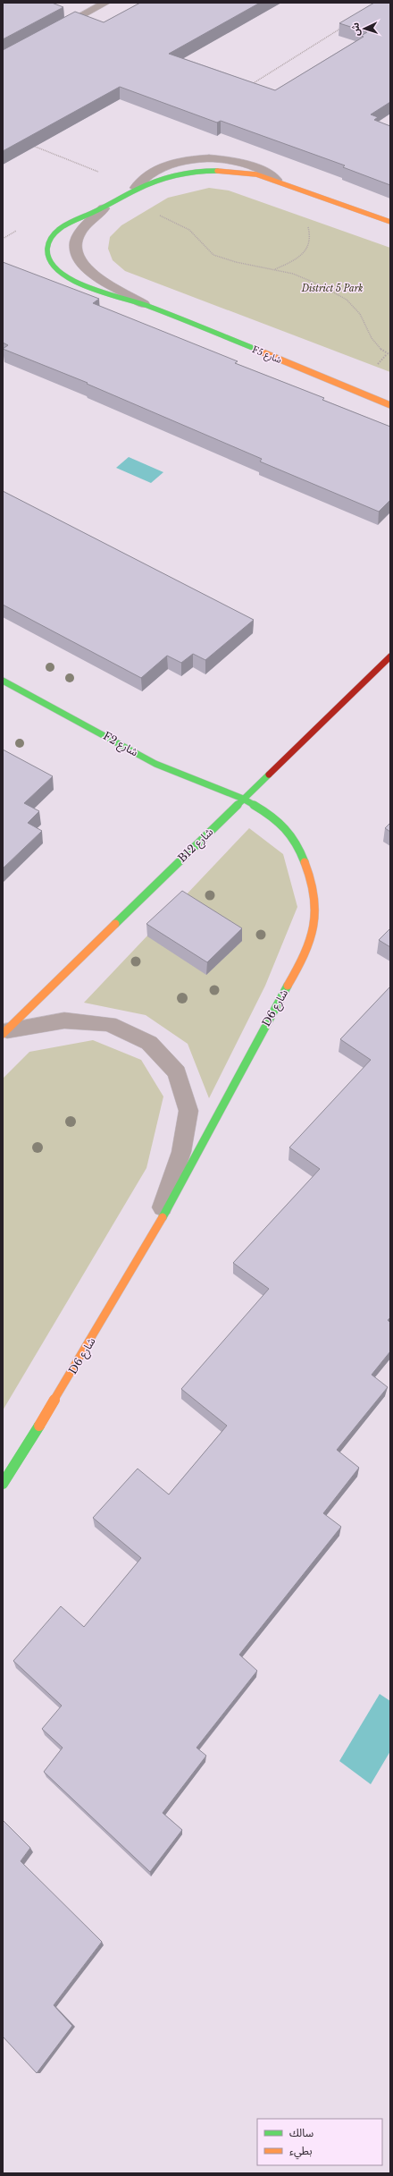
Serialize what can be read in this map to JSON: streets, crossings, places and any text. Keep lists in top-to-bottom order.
{
  "streets": {
    "street": [
      "F5 شارع",
      "F2 شارع",
      "B12 شارع",
      "D6 شارع"
    ]
  },
  "crossings": [
    ["F2 شارع", "B12 شارع"],
    ["F2 شارع", "D6 شارع"],
    ["B12 شارع", "D6 شارع"]
  ],
  "parks": ["District 5 Park"],
  "legend": ["سالك", "بطيء"],
  "north": "left"
}
